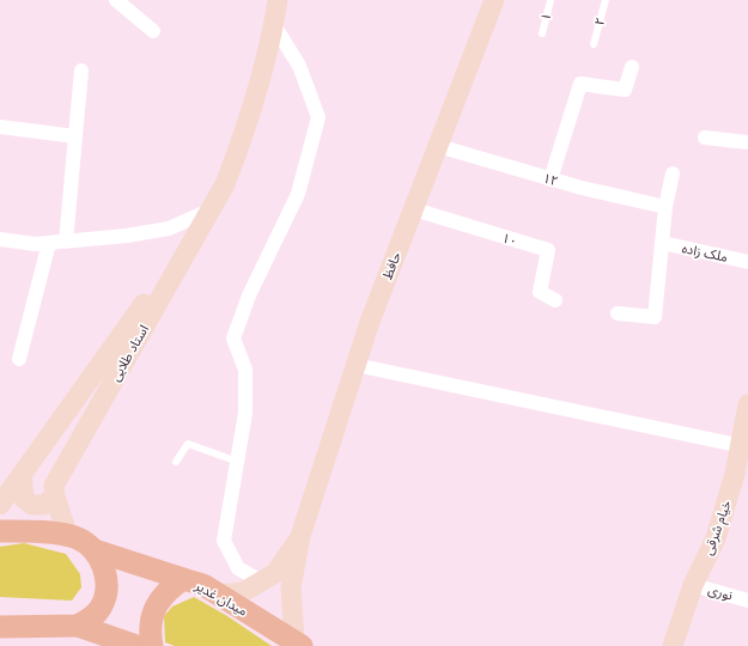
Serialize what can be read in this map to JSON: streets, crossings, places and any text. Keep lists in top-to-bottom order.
{
  "streets": {
    "main road": ["میدان غدیر"],
    "street": [
      "۱۲",
      "۱۰",
      "ملک زاده",
      "حافظ",
      "استاد طلایی",
      "خیام شرقی",
      "نوری"
    ],
    "lane": ["۱", "۲"]
  },
  "crossings": [
    ["۱۲", "حافظ"],
    ["۱۰", "حافظ"],
    ["خیام شرقی", "نوری"]
  ]
}
